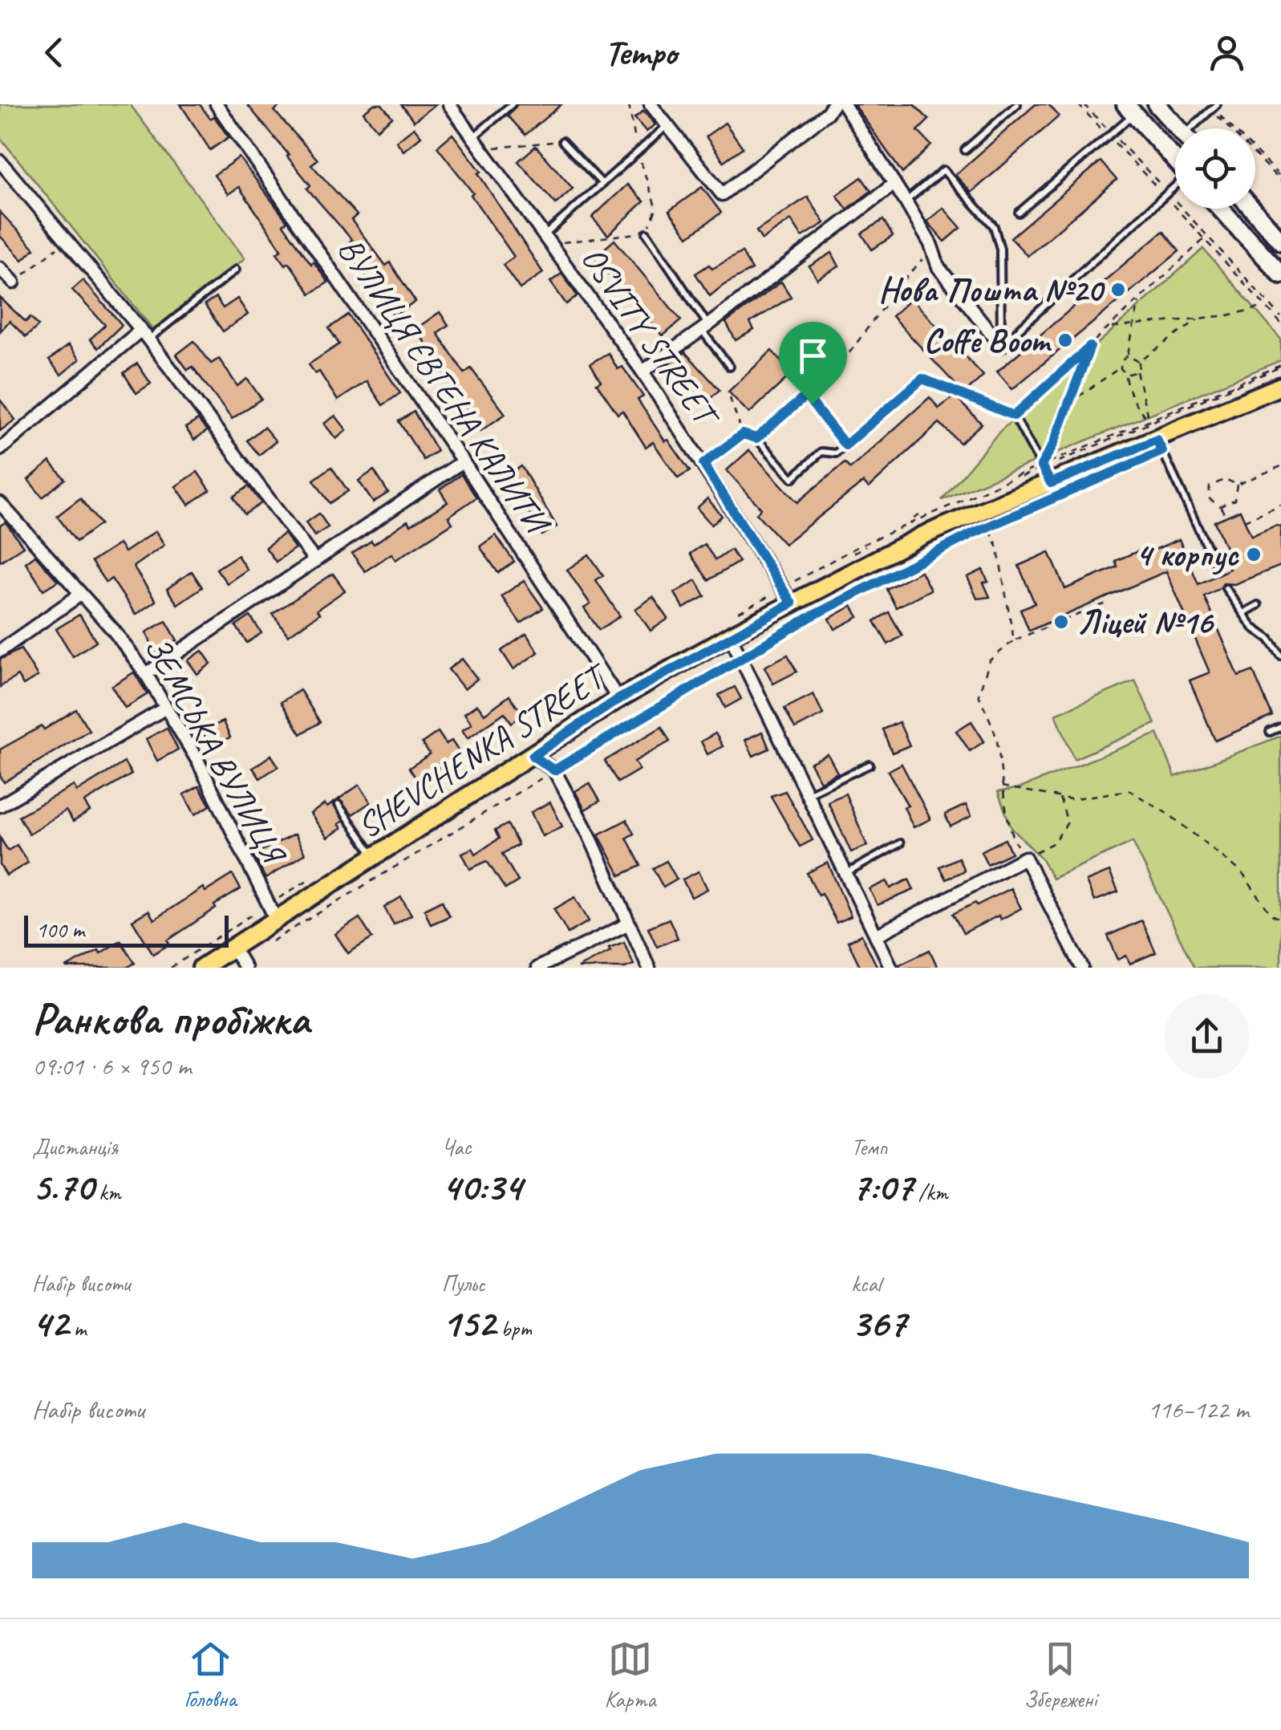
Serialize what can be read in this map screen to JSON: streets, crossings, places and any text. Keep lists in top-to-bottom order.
{
  "streets": {
    "main road": ["SHEVCHENKA STREET"],
    "street": ["OSVITY STREET", "ВУЛИЦЯ ЄВГЕНА КАЛИТИ", "ЗЕМСЬКА ВУЛИЦЯ"]
  },
  "crossings": [
    ["OSVITY STREET", "SHEVCHENKA STREET"],
    ["ВУЛИЦЯ ЄВГЕНА КАЛИТИ", "SHEVCHENKA STREET"],
    ["ЗЕМСЬКА ВУЛИЦЯ", "SHEVCHENKA STREET"]
  ],
  "places": [
    "Нова Пошта №20",
    "Coffe Boom",
    "4 корпус",
    "Ліцей №16"
  ],
  "scale_bar": "100 m",
  "page": {
    "header": "Tempo",
    "scale": "100 m",
    "heading": ["Ранкова пробіжка", "09:01 · 6 × 950 m"],
    "stats": [
      ["Дистанція", "5.70 km"],
      ["Час", "40:34"],
      ["Темп", "7:07 /km"],
      ["Набір висоти", "42 m"],
      ["Пульс", "152 bpm"],
      ["kcal", "367"]
    ],
    "chart": ["Набір висоти", "116–122 m"],
    "tabs": ["Головна", "Карта", "Збережені"]
  }
}
